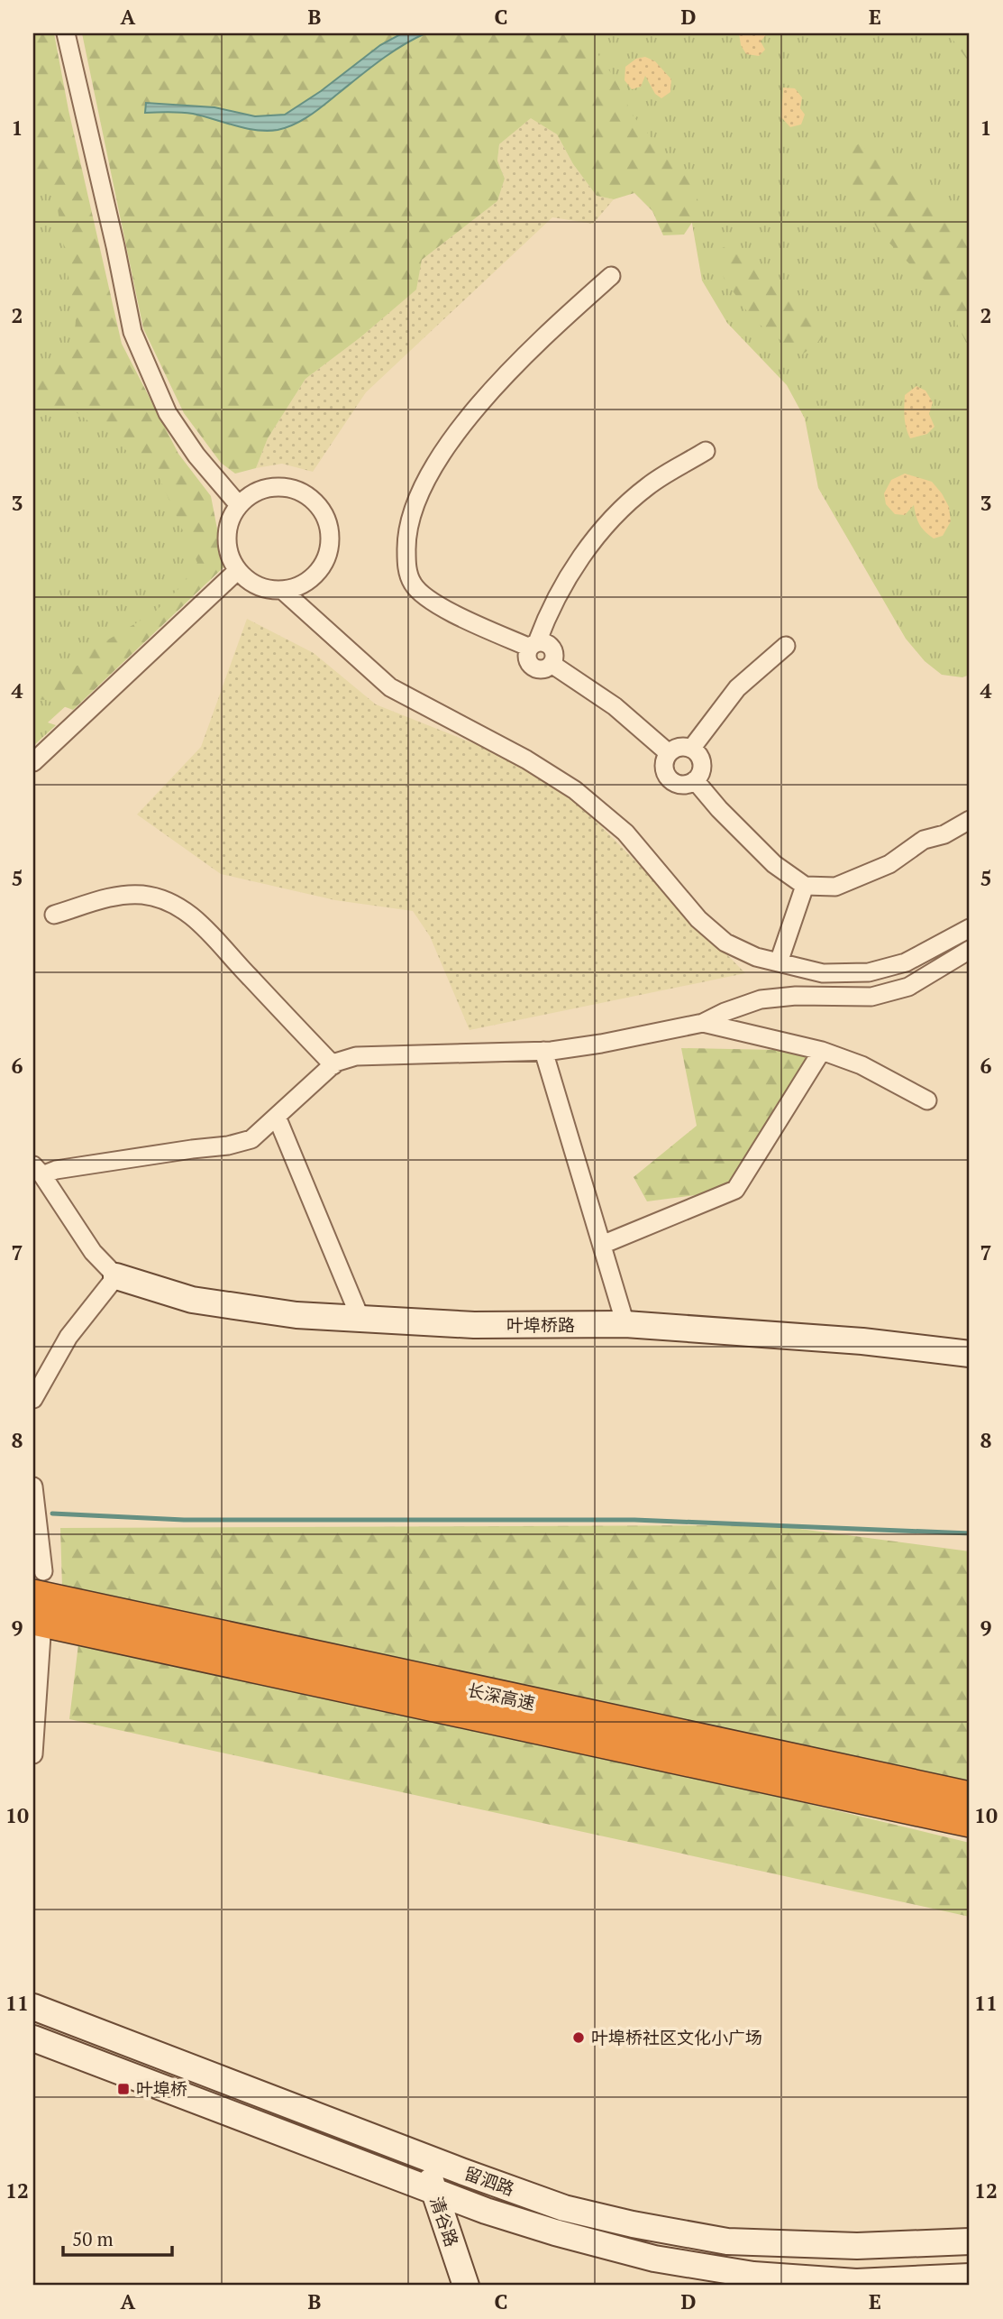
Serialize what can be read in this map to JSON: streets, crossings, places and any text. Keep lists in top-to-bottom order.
{
  "streets": {
    "highway": ["长深高速"],
    "main road": ["叶埠桥路", "留泗路", "清谷路"]
  },
  "crossings": [
    ["留泗路", "清谷路"]
  ],
  "places": {
    "other": ["叶埠桥社区文化小广场"],
    "transit": ["叶埠桥"]
  },
  "scale_bar": "50 m",
  "grid": {
    "columns": [
      "A",
      "B",
      "C",
      "D",
      "E"
    ],
    "rows": [
      "1",
      "2",
      "3",
      "4",
      "5",
      "6",
      "7",
      "8",
      "9",
      "10",
      "11",
      "12"
    ]
  }
}
